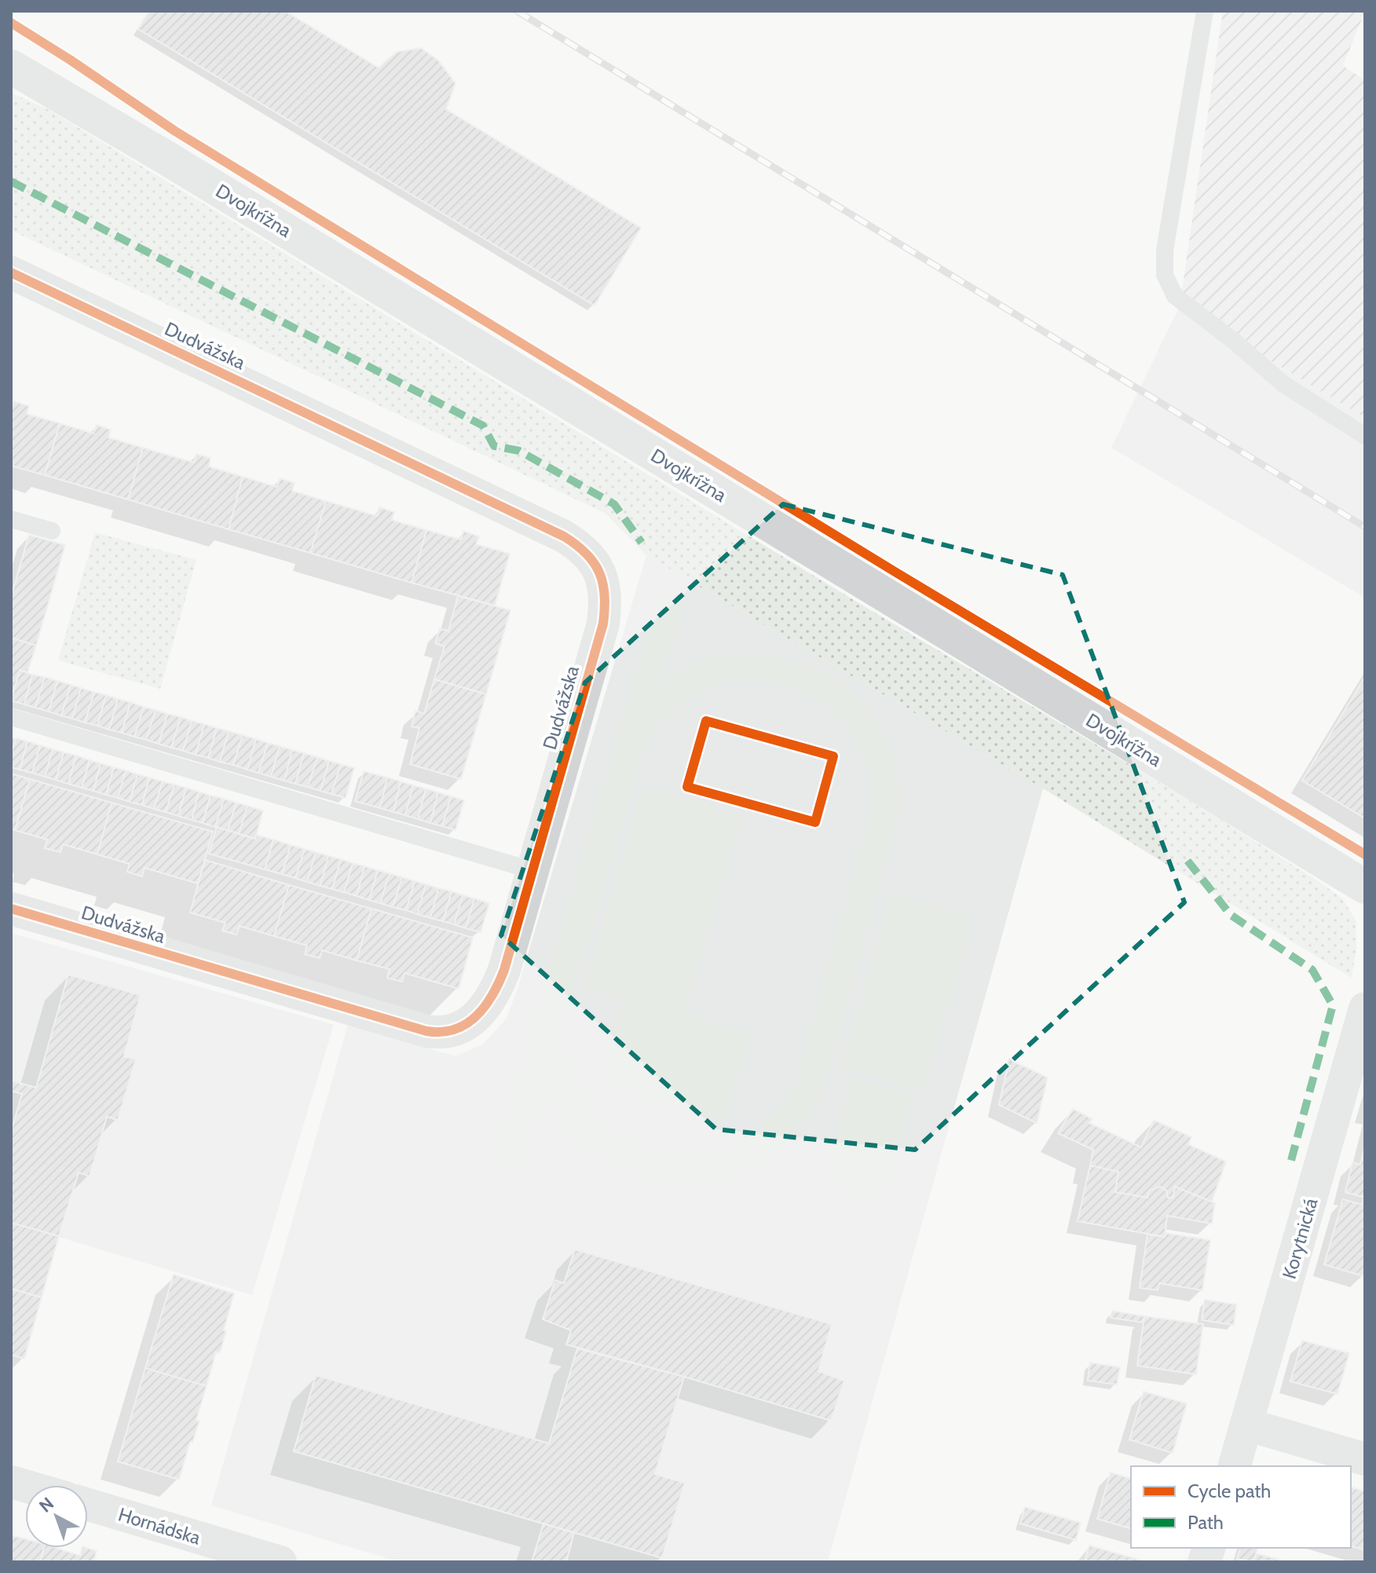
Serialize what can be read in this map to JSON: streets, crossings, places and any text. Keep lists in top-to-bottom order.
{
  "streets": {
    "street": [
      "Dvojkrížna",
      "Dudvážska",
      "Korytnická",
      "Hornádska"
    ]
  },
  "legend": ["Cycle path", "Path"],
  "north": "top left"
}
